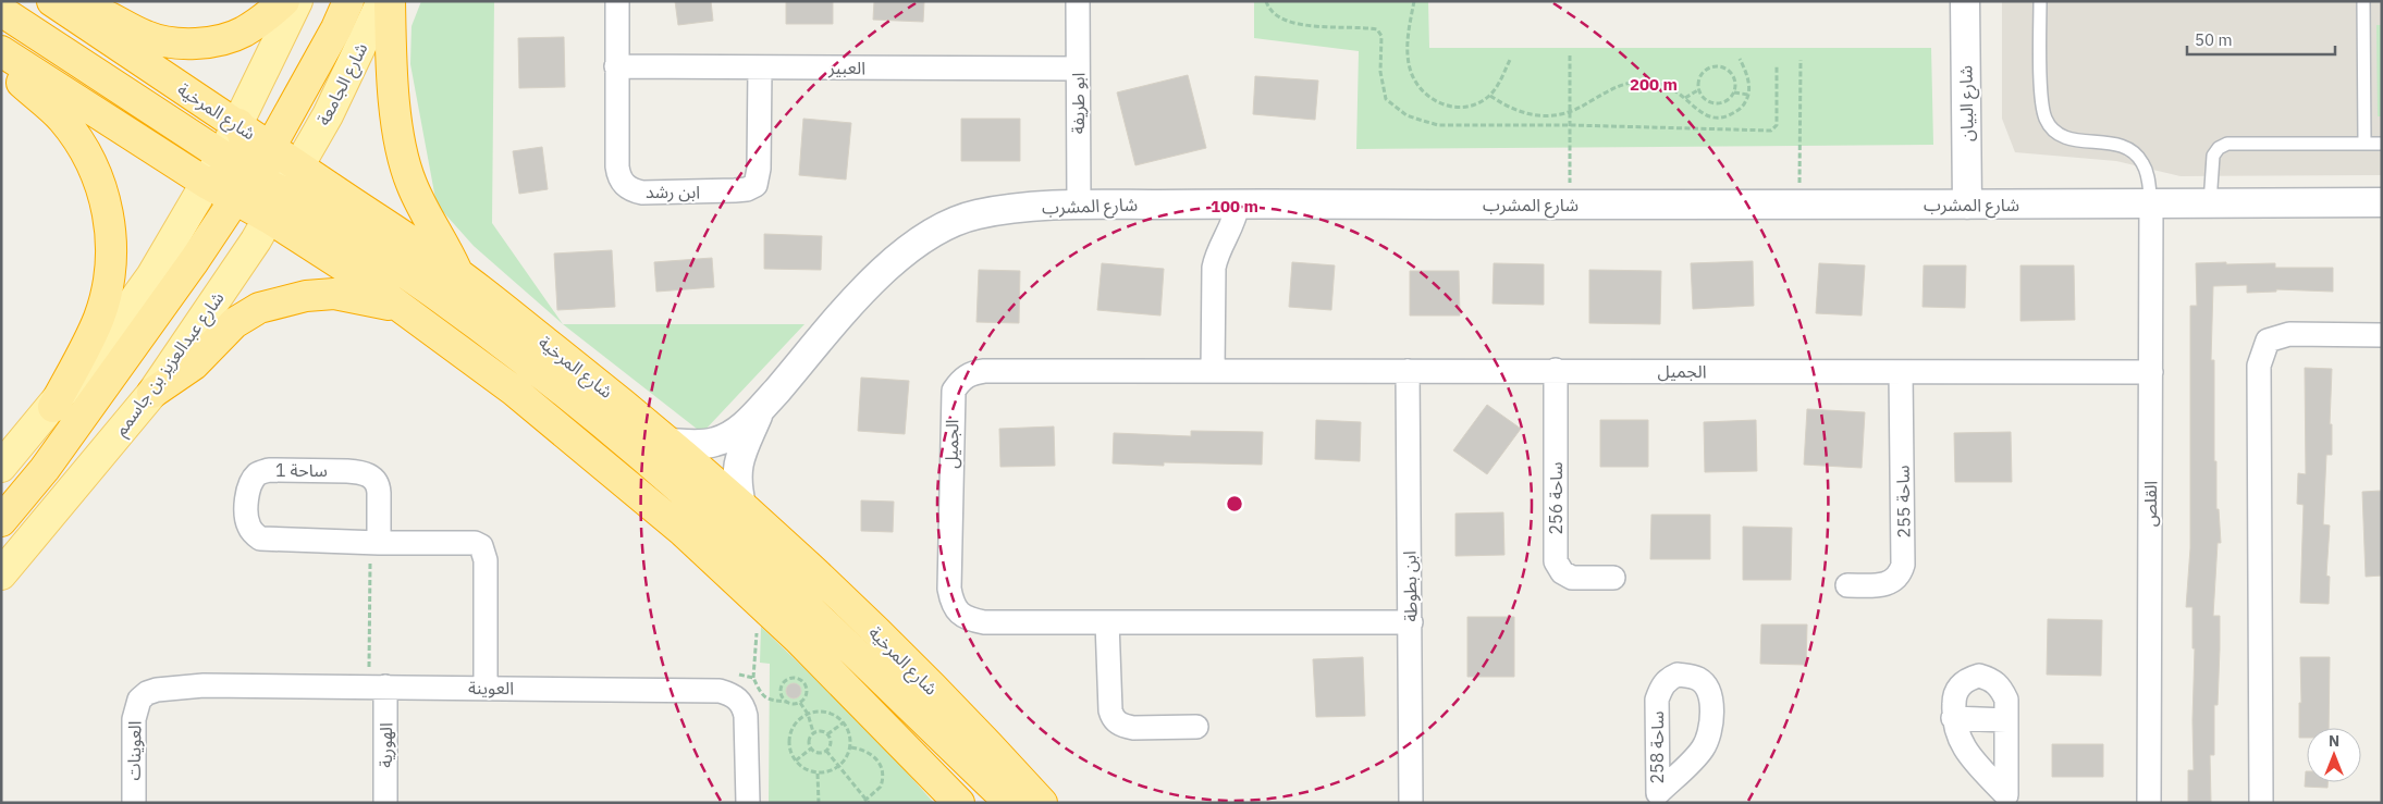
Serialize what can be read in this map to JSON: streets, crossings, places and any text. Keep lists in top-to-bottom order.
{
  "streets": {
    "highway": ["شارع المرخية"],
    "main road": ["شارع الجامعة", "شارع عبدالعزيز بن جاسمم"],
    "street": [
      "العبير",
      "ابو طريفة",
      "شارع البيان",
      "ابن رشد",
      "شارع المشرب",
      "الجميل",
      "ساحة 1",
      "ساحة 256",
      "ساحة 255",
      "القلص",
      "ابن بطوطة",
      "العوينة",
      "الهورية",
      "العوينات"
    ]
  },
  "crossings": [
    ["العبير", "ابو طريفة"],
    ["العبير", "ابن رشد"],
    ["شارع الجامعة", "شارع المرخية"],
    ["شارع الجامعة", "شارع عبدالعزيز بن جاسمم"],
    ["ابو طريفة", "شارع المشرب"],
    ["شارع البيان", "شارع المشرب"],
    ["شارع المرخية", "شارع المشرب"],
    ["شارع المرخية", "شارع عبدالعزيز بن جاسمم"],
    ["شارع المشرب", "القلص"],
    ["الجميل", "ساحة 256"],
    ["الجميل", "ساحة 255"],
    ["الجميل", "القلص"],
    ["الجميل", "ابن بطوطة"],
    ["ساحة 1", "العوينة"],
    ["العوينة", "الهورية"],
    ["العوينة", "العوينات"]
  ],
  "scale_bar": "50 m",
  "north": "top",
  "rings": ["200 m", "100 m"]
}
